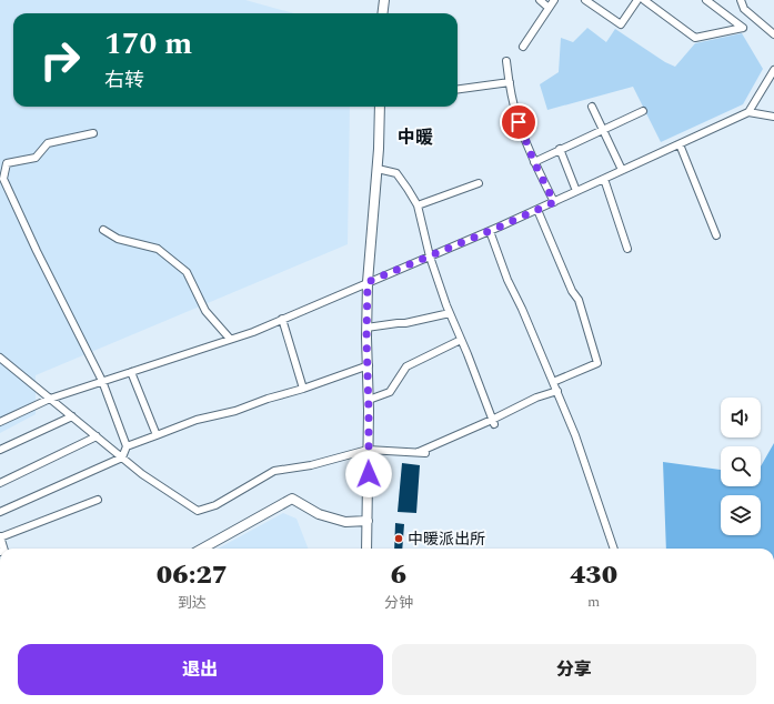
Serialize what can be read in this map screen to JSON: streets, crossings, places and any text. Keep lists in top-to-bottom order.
{
  "districts": ["中暖"],
  "places": ["中暖派出所"],
  "page": {
    "turn": ["170 m", "右转"],
    "eta": [
      "06:27",
      "到达",
      "6",
      "分钟",
      "430",
      "m"
    ],
    "buttons": ["退出", "分享"]
  }
}
